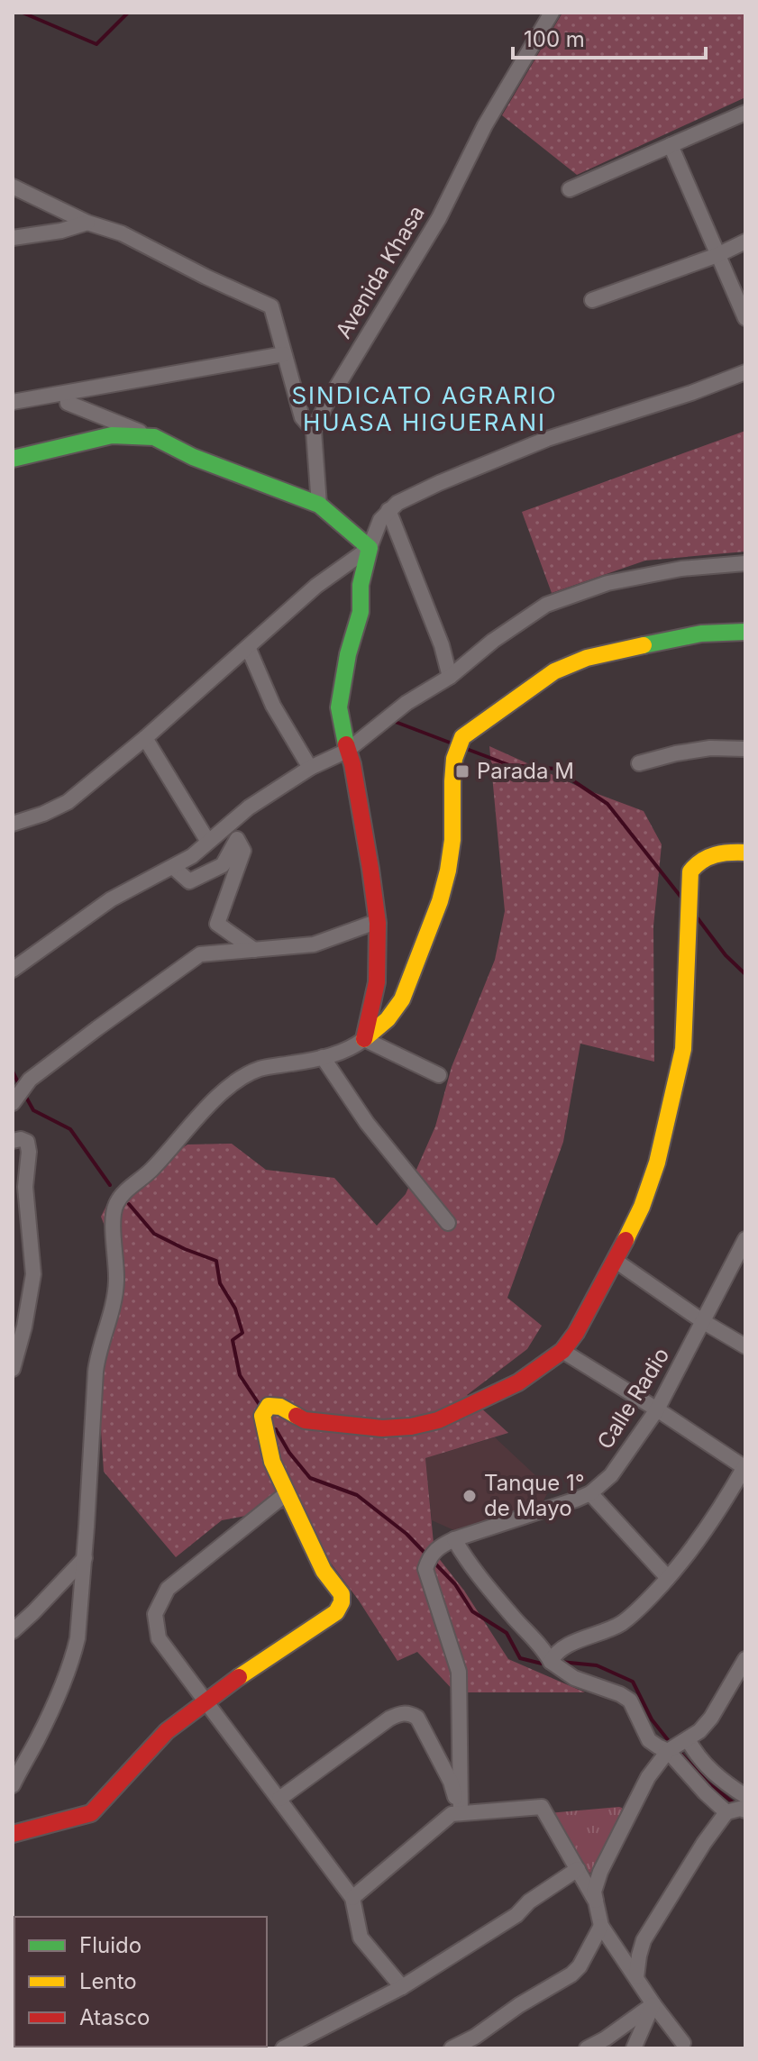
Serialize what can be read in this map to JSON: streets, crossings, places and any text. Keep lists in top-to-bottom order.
{
  "streets": {
    "street": ["Avenida Khasa", "Calle Radio"]
  },
  "districts": ["SINDICATO AGRARIO HUASA HIGUERANI"],
  "places": {
    "transit": ["Parada M"],
    "other": ["Tanque 1° de Mayo"]
  },
  "legend": ["Fluido", "Lento", "Atasco"],
  "scale_bar": "100 m"
}
